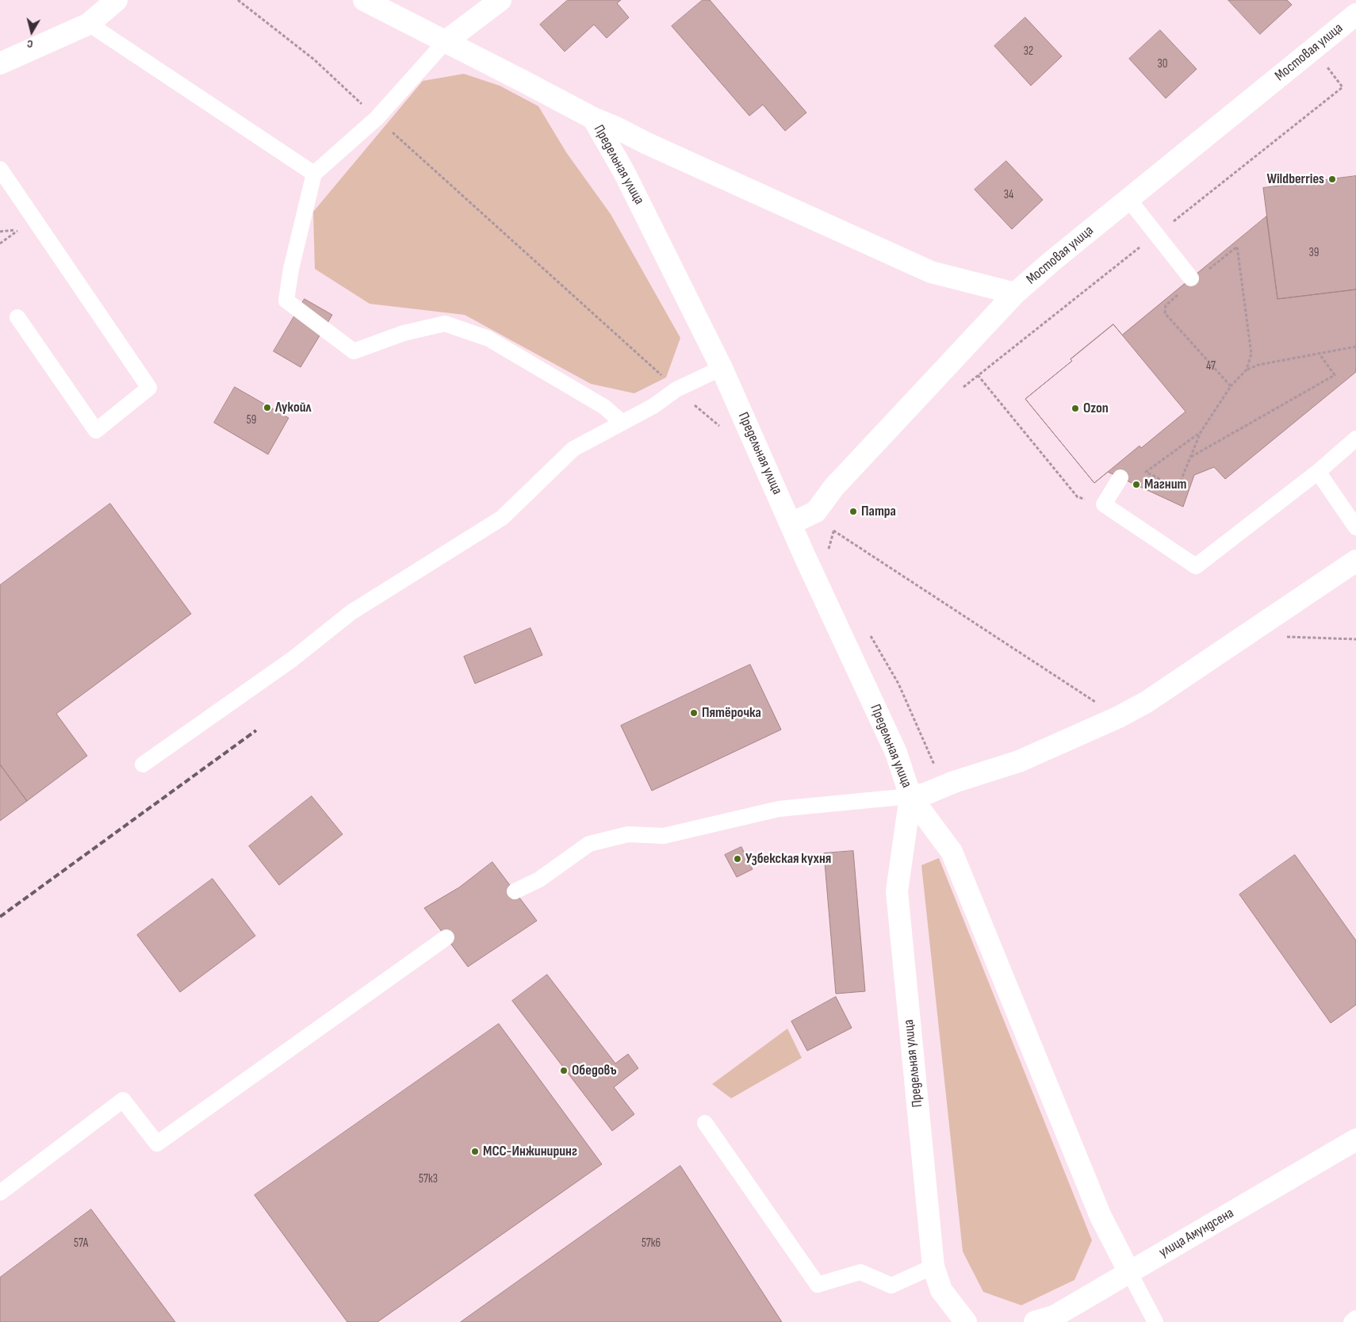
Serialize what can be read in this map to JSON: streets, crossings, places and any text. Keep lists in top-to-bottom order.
{
  "streets": {
    "street": ["Мостовая улица", "Предельная улица", "улица Амундсена"]
  },
  "crossings": [
    ["Мостовая улица", "Предельная улица"],
    ["Предельная улица", "улица Амундсена"]
  ],
  "places": [
    "Wildberries",
    "Лукойл",
    "Ozon",
    "Магнит",
    "Патра",
    "Пятёрочка",
    "Узбекская кухня",
    "Обедовъ",
    "МСС-Инжиниринг"
  ],
  "house_numbers": [
    "32",
    "30",
    "34",
    "39",
    "47",
    "59",
    "57к3",
    "57А",
    "57к6"
  ],
  "north": "bottom"
}
